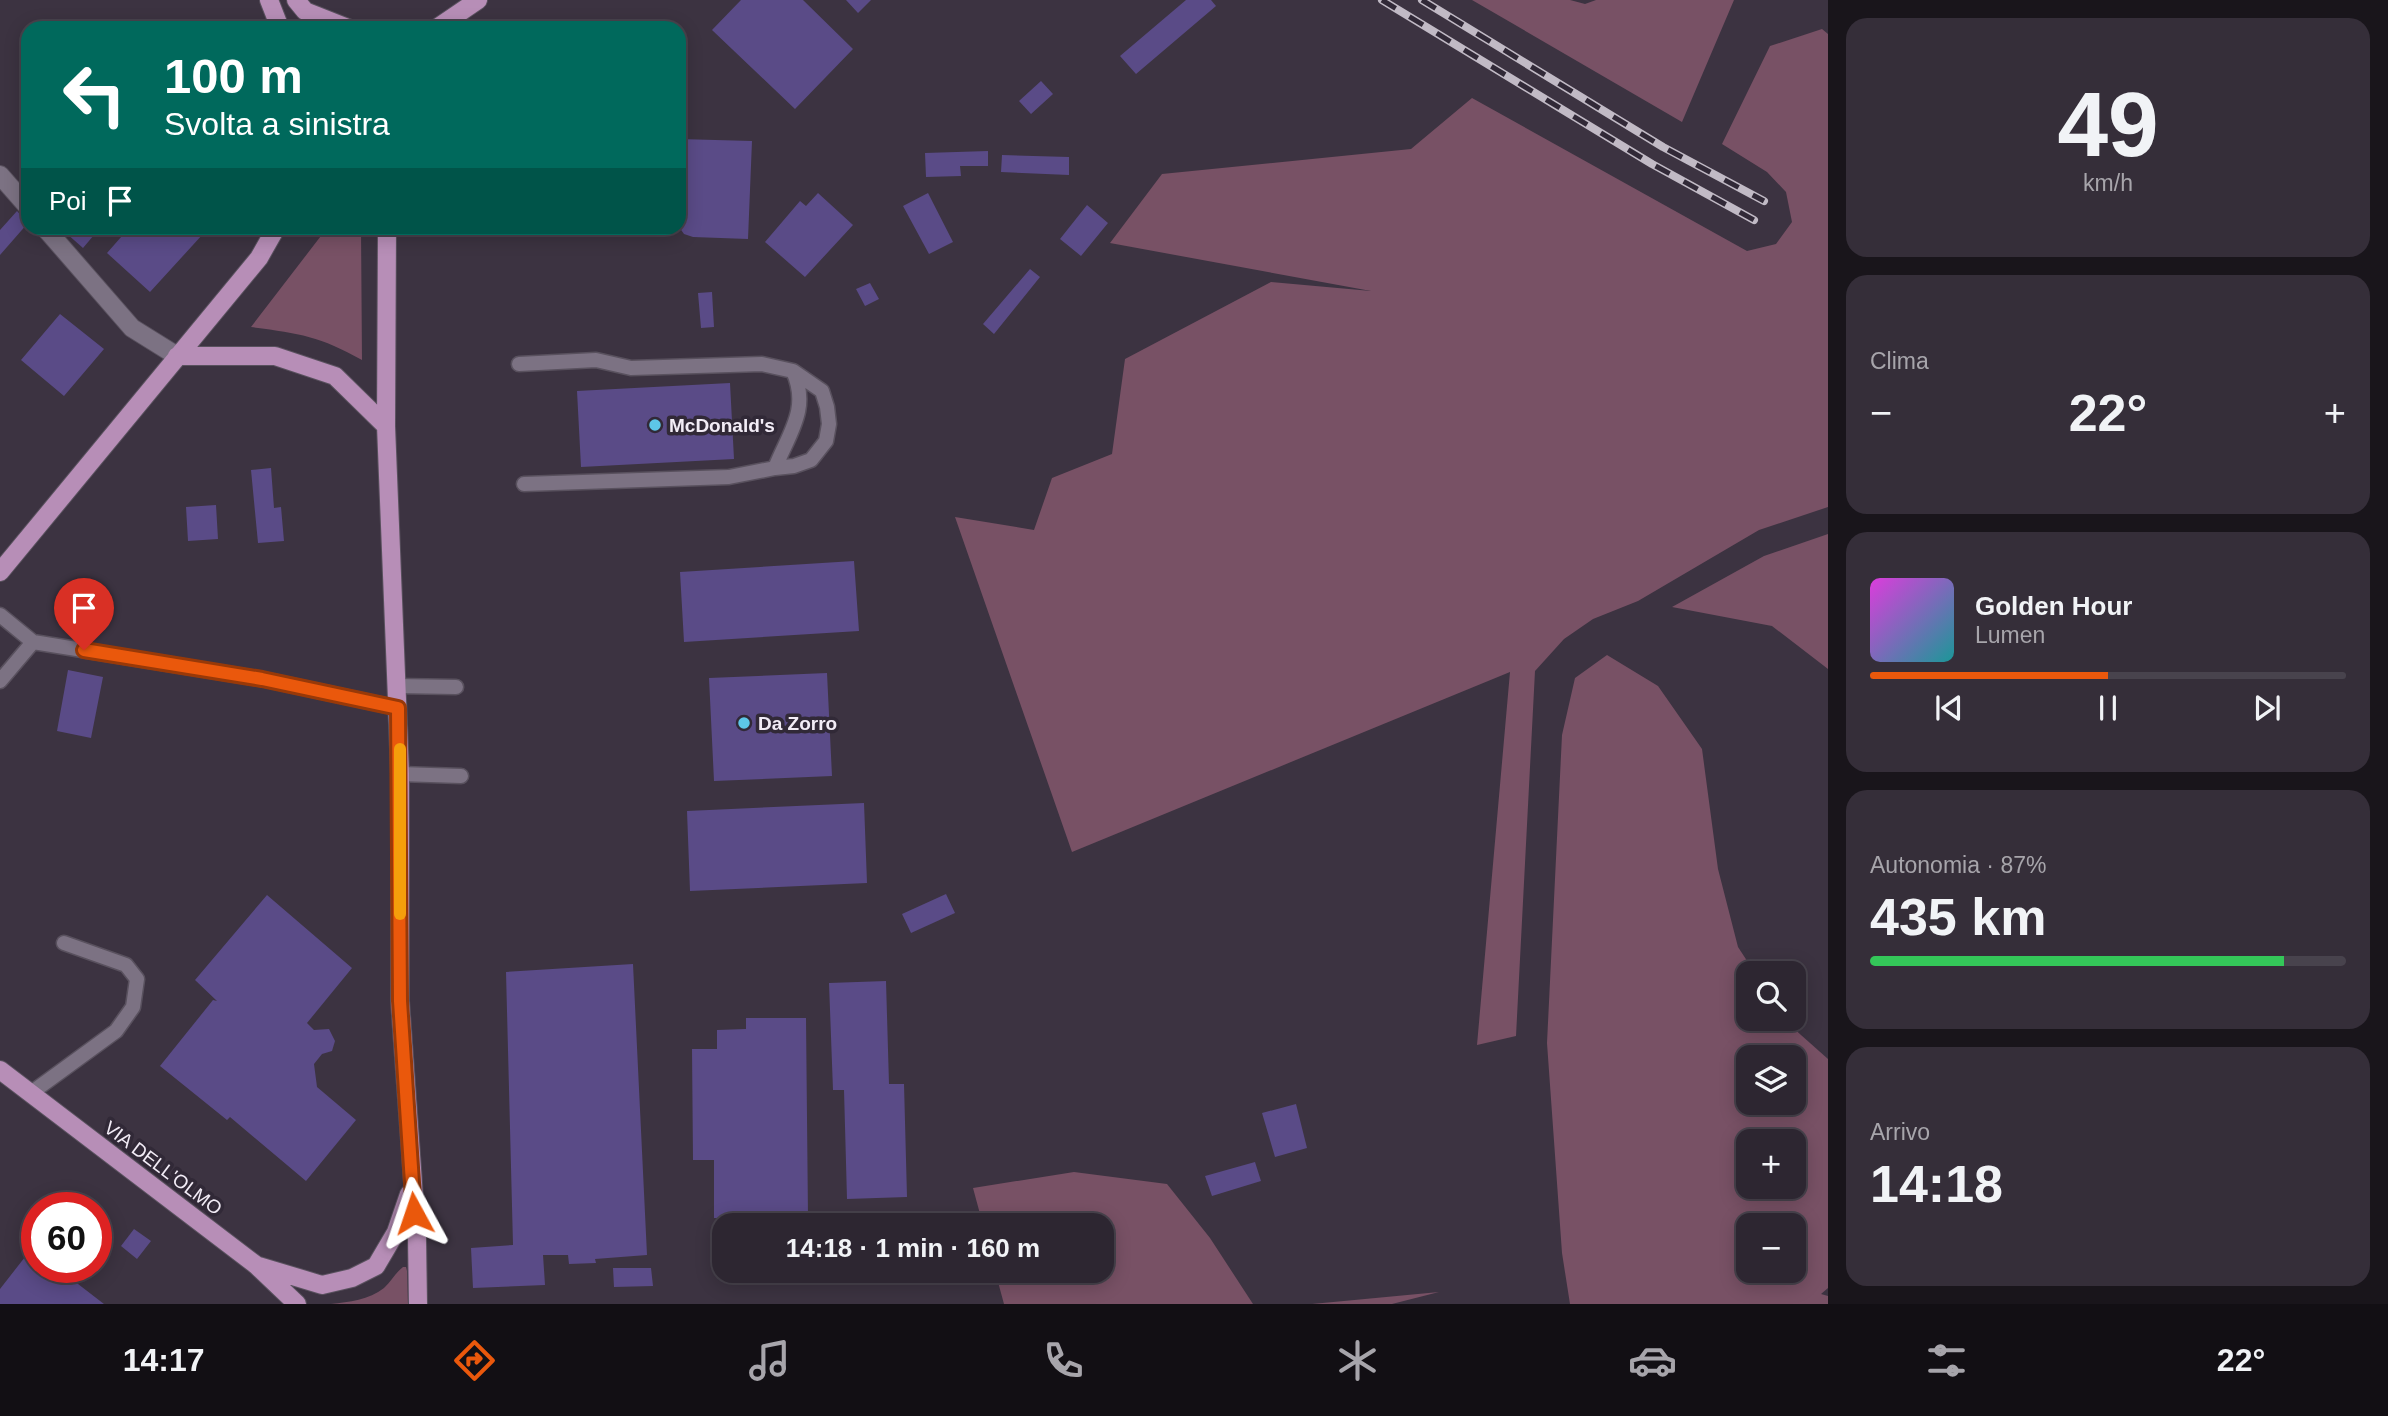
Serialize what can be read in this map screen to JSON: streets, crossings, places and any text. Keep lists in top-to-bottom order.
{
  "streets": {
    "main road": ["VIA DELL'OLMO"]
  },
  "places": ["McDonald's", "Da Zorro"],
  "page": {
    "tile": [
      ["49", "km/h"],
      "Clima",
      ["Autonomia · 87%", "435 km"],
      ["Arrivo", "14:18"]
    ],
    "turn": ["100 m", "Svolta a sinistra"],
    "then": "Poi",
    "heat": ["−", "22°", "+"],
    "song": ["Golden Hour", "Lumen"],
    "map_buttons": ["+", "−"],
    "limit": "60",
    "trip": "14:18 · 1 min · 160 m",
    "tabs": ["14:17", "22°"]
  }
}
